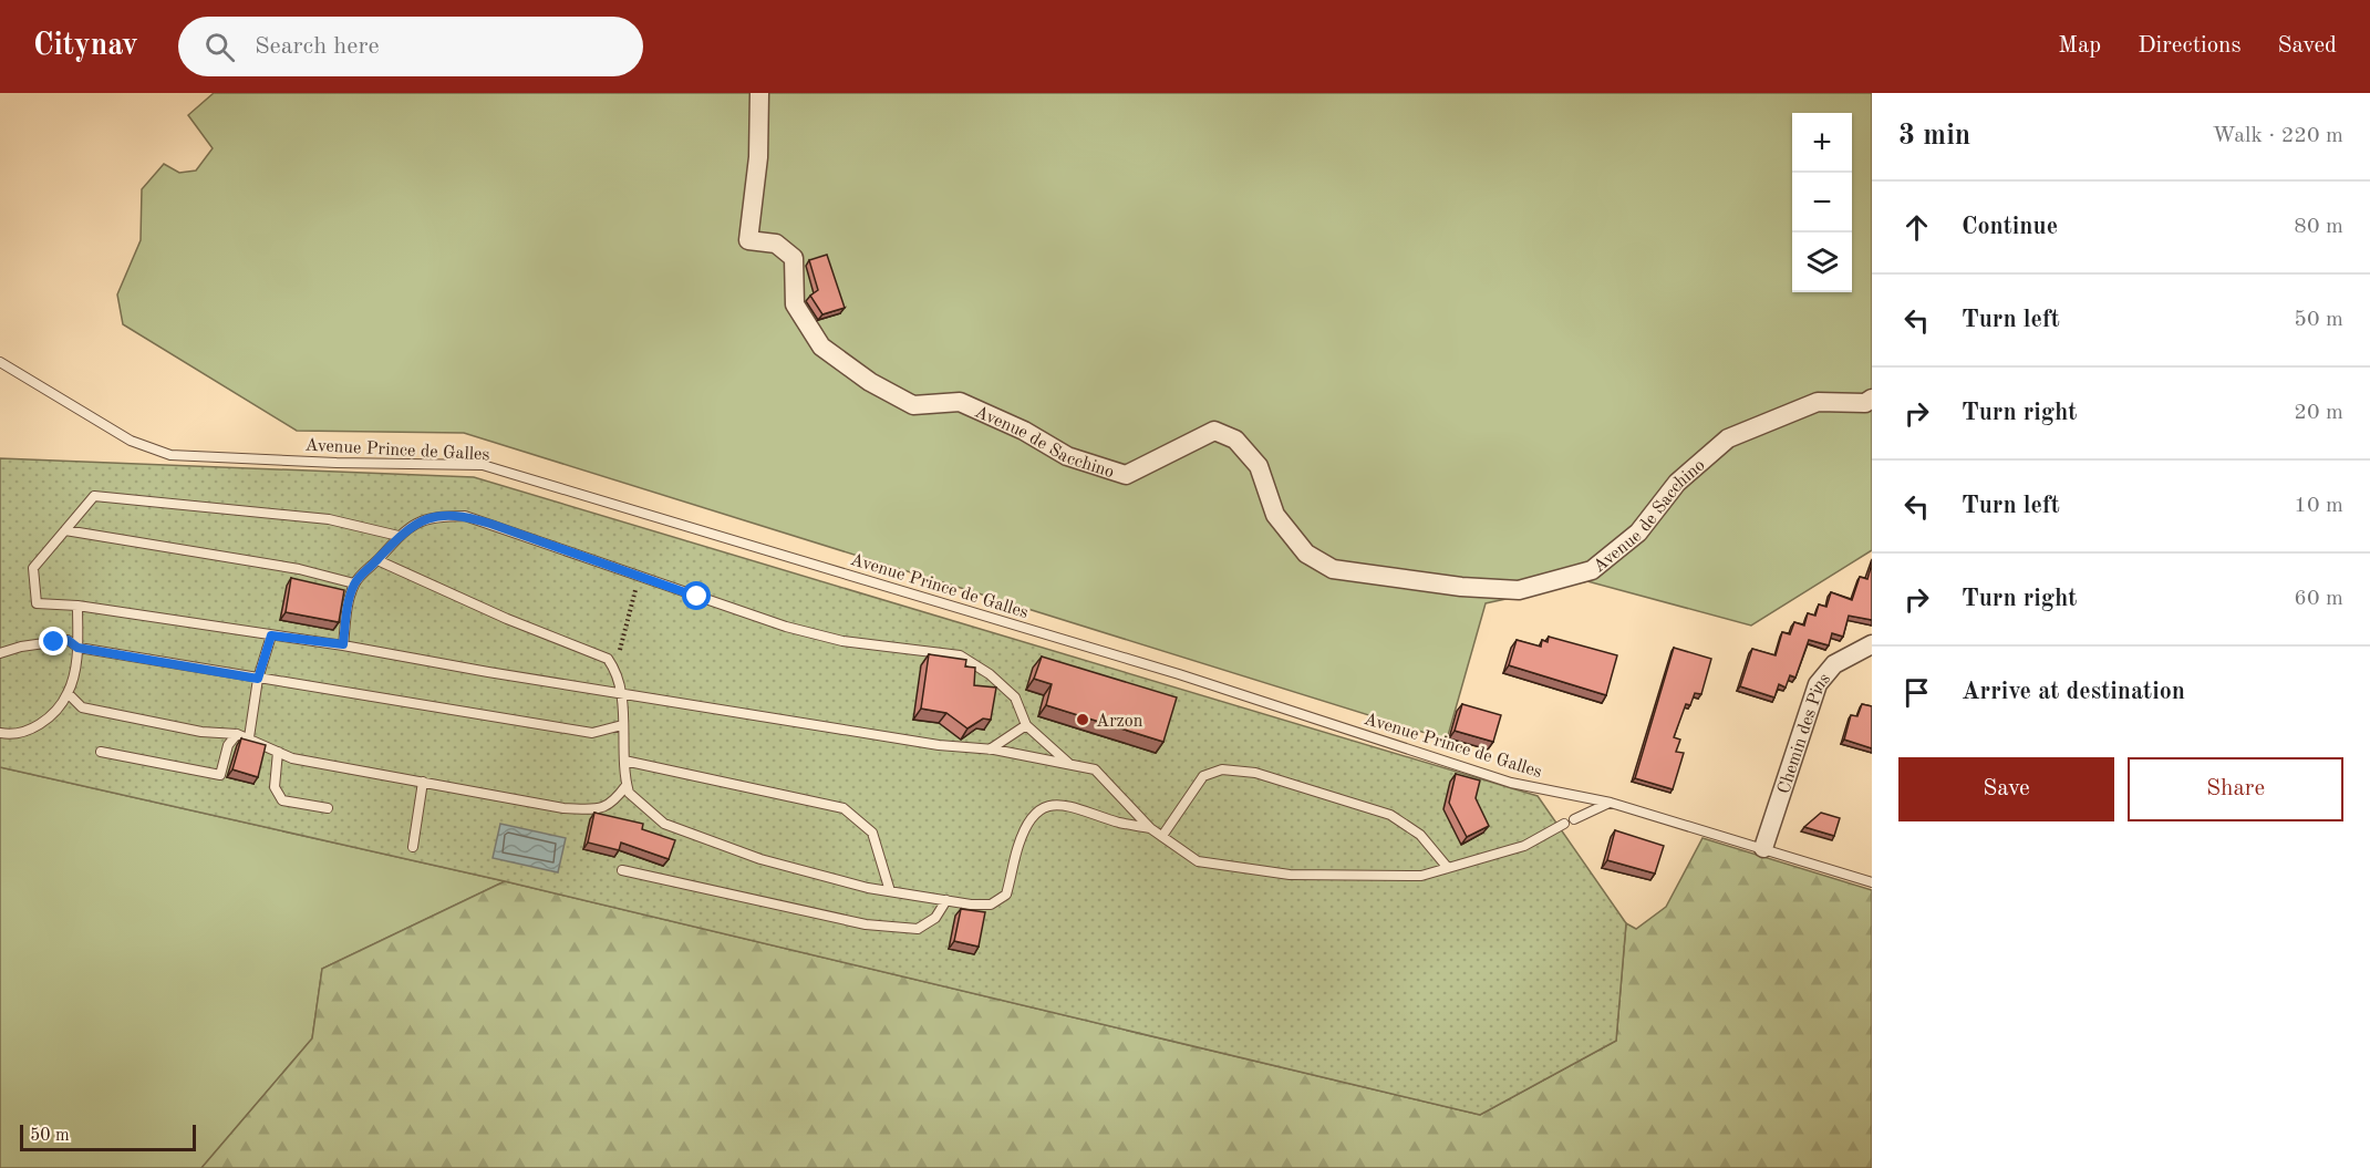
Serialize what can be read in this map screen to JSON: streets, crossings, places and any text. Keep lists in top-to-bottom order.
{
  "streets": {
    "street": ["Avenue de Sacchino", "Chemin des Pins"],
    "lane": ["Avenue Prince de Galles"]
  },
  "crossings": [
    ["Avenue Prince de Galles", "Chemin des Pins"]
  ],
  "places": ["Arzon"],
  "scale_bar": "50 m",
  "page": {
    "header": "Citynav",
    "search": "Search here",
    "nav": ["Map", "Directions", "Saved"],
    "heading": ["3 min", "Walk · 220 m"],
    "map_buttons": ["+", "−"],
    "list": [
      ["Continue", "80 m"],
      ["Turn left", "50 m"],
      ["Turn right", "20 m"],
      ["Turn left", "10 m"],
      ["Turn right", "60 m"],
      "Arrive at destination"
    ],
    "buttons": ["Save", "Share"],
    "scale": "50 m"
  }
}
